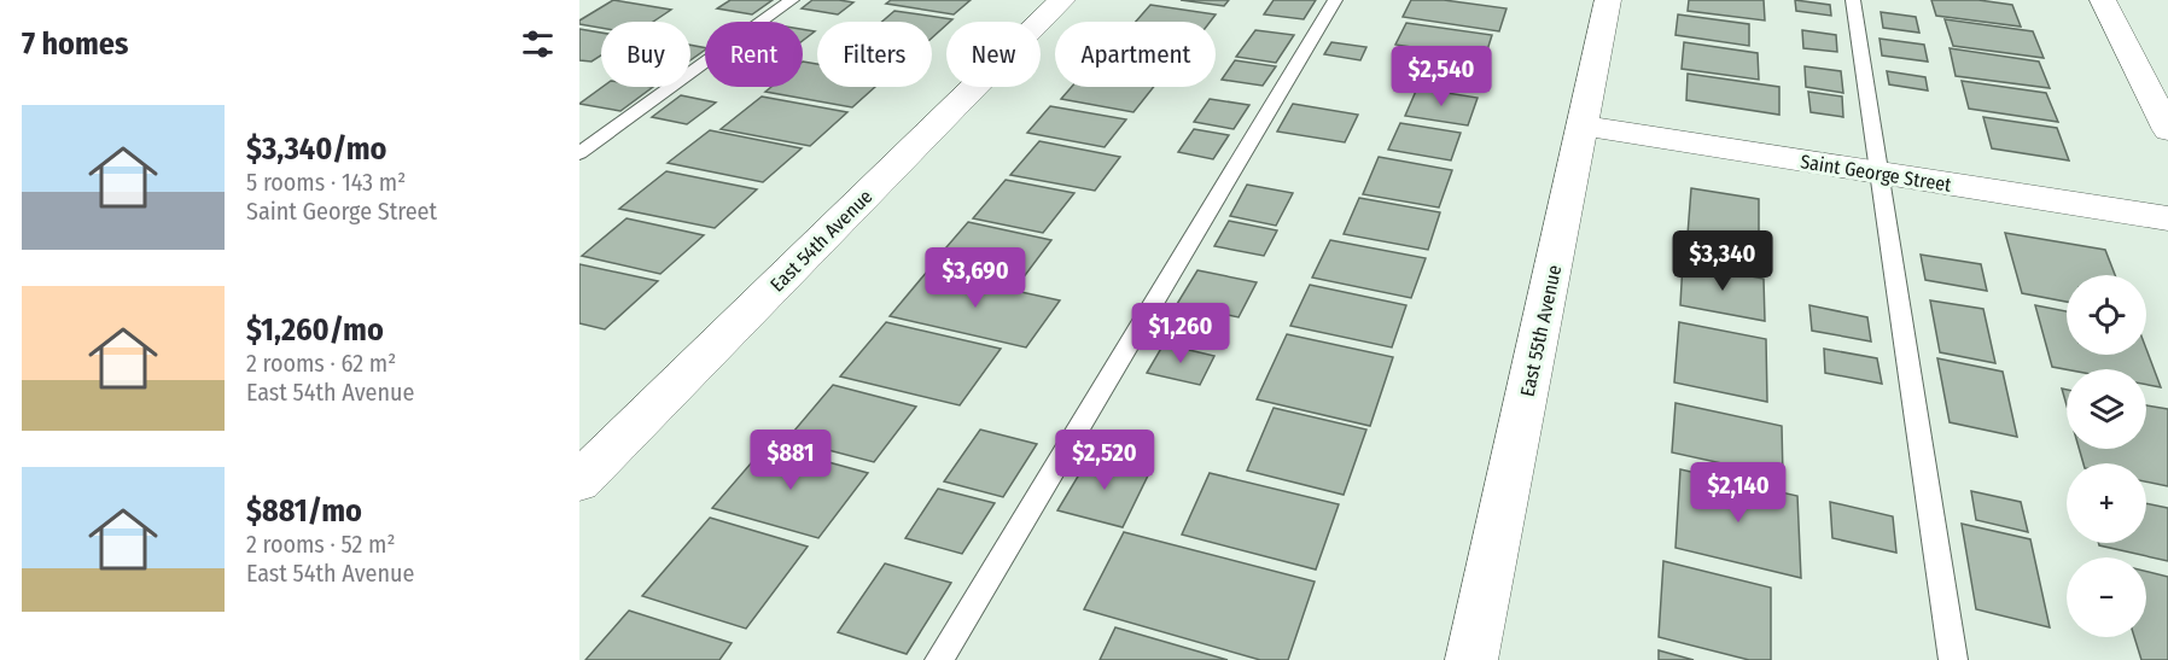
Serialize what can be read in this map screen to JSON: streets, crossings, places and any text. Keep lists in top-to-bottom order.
{
  "streets": {
    "street": ["Saint George Street", "East 54th Avenue", "East 55th Avenue"]
  },
  "crossings": [
    ["Saint George Street", "East 55th Avenue"]
  ],
  "page": {
    "heading": "7 homes",
    "chip": [
      "Buy",
      "Rent",
      "Filters",
      "New",
      "Apartment"
    ],
    "price": [
      "$2,540",
      "$3,340",
      "$3,690",
      "$1,260",
      "$881",
      "$2,520",
      "$2,140"
    ],
    "list": [
      {
        "name": "$3,340/mo",
        "note": "5 rooms · 143 m² · Saint George Street"
      },
      {
        "name": "$1,260/mo",
        "note": "2 rooms · 62 m² · East 54th Avenue"
      },
      {
        "name": "$881/mo",
        "note": "2 rooms · 52 m² · East 54th Avenue"
      }
    ],
    "map_buttons": ["+", "−"]
  }
}
